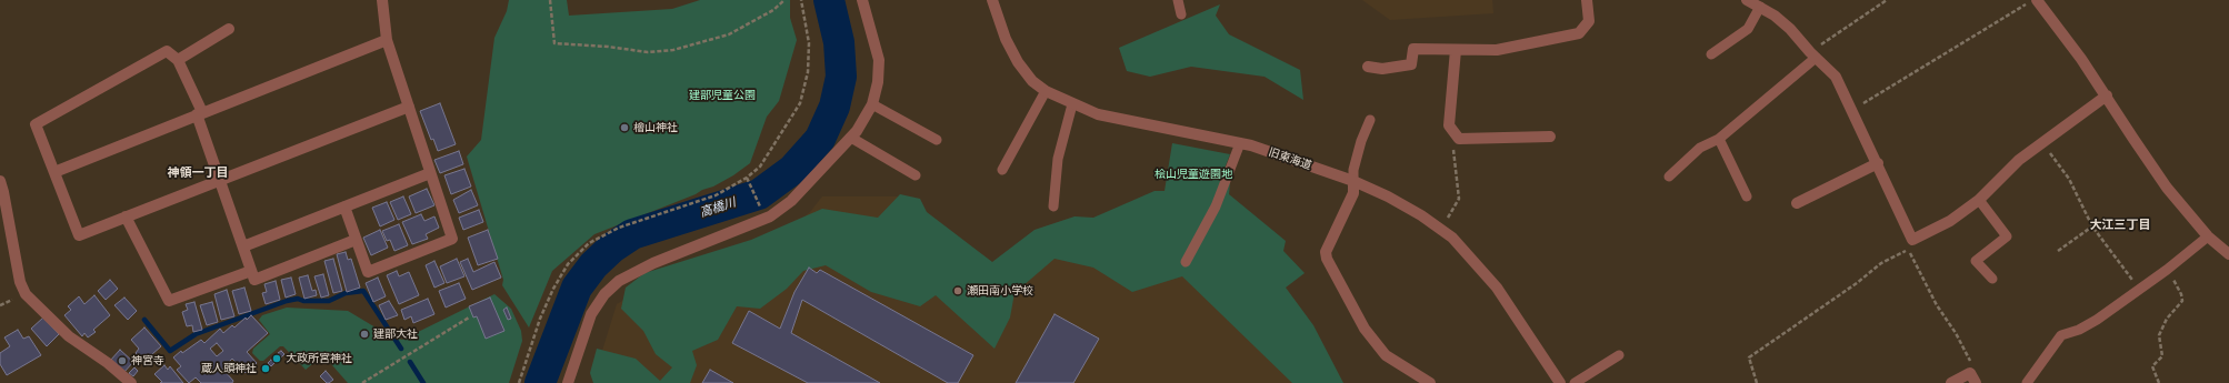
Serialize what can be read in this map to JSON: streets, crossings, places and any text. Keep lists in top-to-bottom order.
{
  "streets": {
    "street": ["旧東海道"]
  },
  "districts": ["神領一丁目", "大江三丁目"],
  "water": ["高橋川"],
  "parks": ["建部児童公園", "桧山児童遊園地"],
  "places": [
    "檜山神社",
    "瀬田南小学校",
    "建部大社",
    "大政所宮神社",
    "神宮寺",
    "蔵人頭神社"
  ]
}
